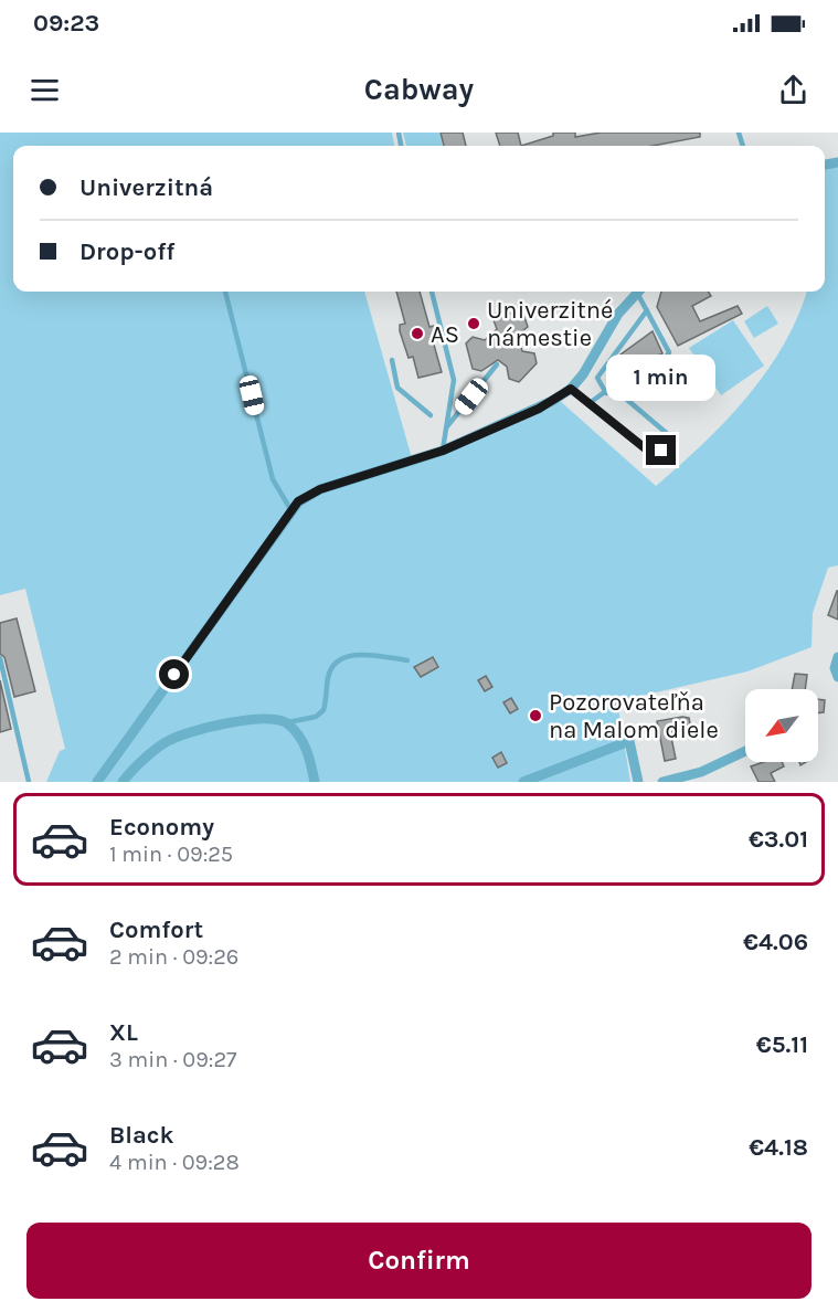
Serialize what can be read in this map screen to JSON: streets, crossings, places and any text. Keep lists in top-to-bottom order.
{
  "places": ["Univerzitné námestie", "AS", "Pozorovateľňa na Malom diele"],
  "north": "bottom left",
  "page": {
    "status": "09:23",
    "header": "Cabway",
    "banner": ["Univerzitná", "Drop-off"],
    "bubble": "1 min",
    "list": [
      {
        "name": "Economy",
        "note": "1 min · 09:25",
        "value": "€3.01"
      },
      {
        "name": "Comfort",
        "note": "2 min · 09:26",
        "value": "€4.06"
      },
      {
        "name": "XL",
        "note": "3 min · 09:27",
        "value": "€5.11"
      },
      {
        "name": "Black",
        "note": "4 min · 09:28",
        "value": "€4.18"
      }
    ],
    "buttons": "Confirm"
  }
}
